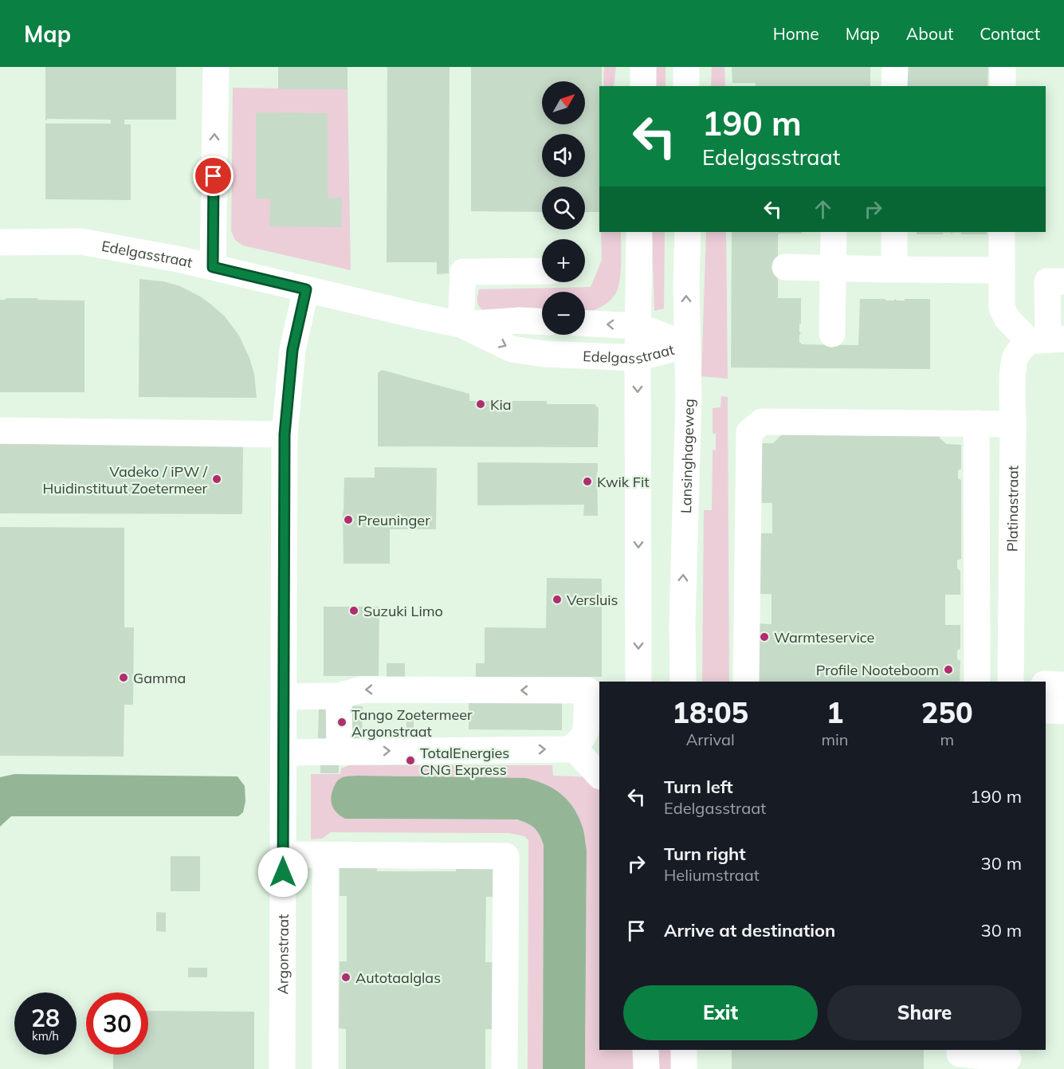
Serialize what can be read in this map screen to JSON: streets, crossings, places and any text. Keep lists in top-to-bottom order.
{
  "streets": {
    "street": [
      "Edelgasstraat",
      "Lansinghageweg",
      "Platinastraat",
      "Argonstraat"
    ]
  },
  "crossings": [
    ["Edelgasstraat", "Lansinghageweg"],
    ["Edelgasstraat", "Argonstraat"]
  ],
  "places": [
    "Kia",
    "Vadeko / iPW / Huidinstituut Zoetermeer",
    "Kwik Fit",
    "Preuninger",
    "Versluis",
    "Suzuki Limo",
    "Warmteservice",
    "Profile Nooteboom",
    "Gamma",
    "Tango Zoetermeer Argonstraat",
    "TotalEnergies CNG Express",
    "Autotaalglas"
  ],
  "north": "top right",
  "page": {
    "header": "Map",
    "nav": [
      "Home",
      "Map",
      "About",
      "Contact"
    ],
    "map_buttons": ["+", "−"],
    "turn": ["190 m", "Edelgasstraat"],
    "eta": [
      "18:05",
      "Arrival",
      "1",
      "min",
      "250",
      "m"
    ],
    "list": [
      {
        "name": "Turn left",
        "note": "Edelgasstraat",
        "value": "190 m"
      },
      {
        "name": "Turn right",
        "note": "Heliumstraat",
        "value": "30 m"
      },
      {
        "name": "Arrive at destination",
        "value": "30 m"
      }
    ],
    "buttons": ["Exit", "Share"],
    "speed": "28 km/h",
    "limit": "30"
  }
}
